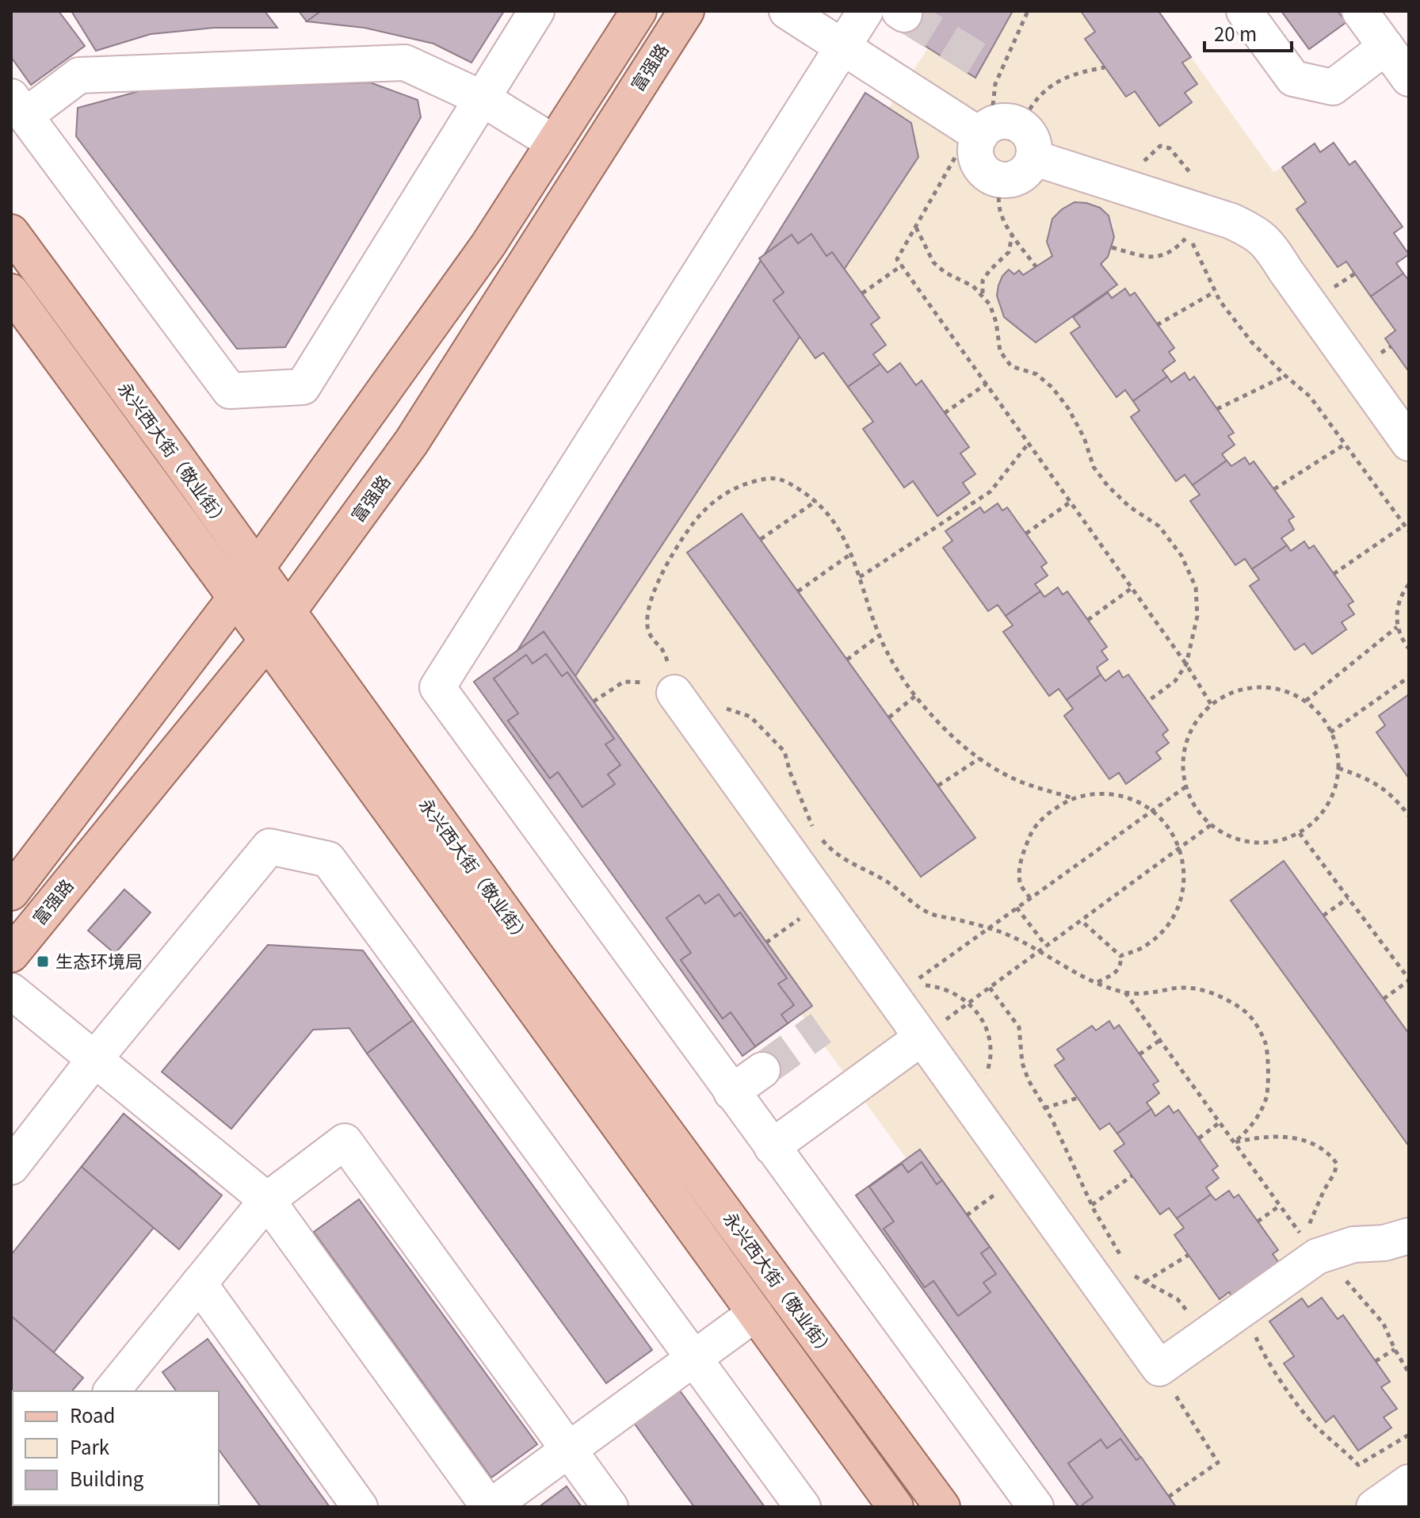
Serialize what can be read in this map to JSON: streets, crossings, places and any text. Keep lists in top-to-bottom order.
{
  "streets": {
    "main road": ["富强路", "永兴西大街（敬业街）"]
  },
  "crossings": [
    ["富强路", "永兴西大街（敬业街）"]
  ],
  "places": {
    "transit": ["生态环境局"]
  },
  "legend": ["Road", "Park", "Building"],
  "scale_bar": "20 m"
}
